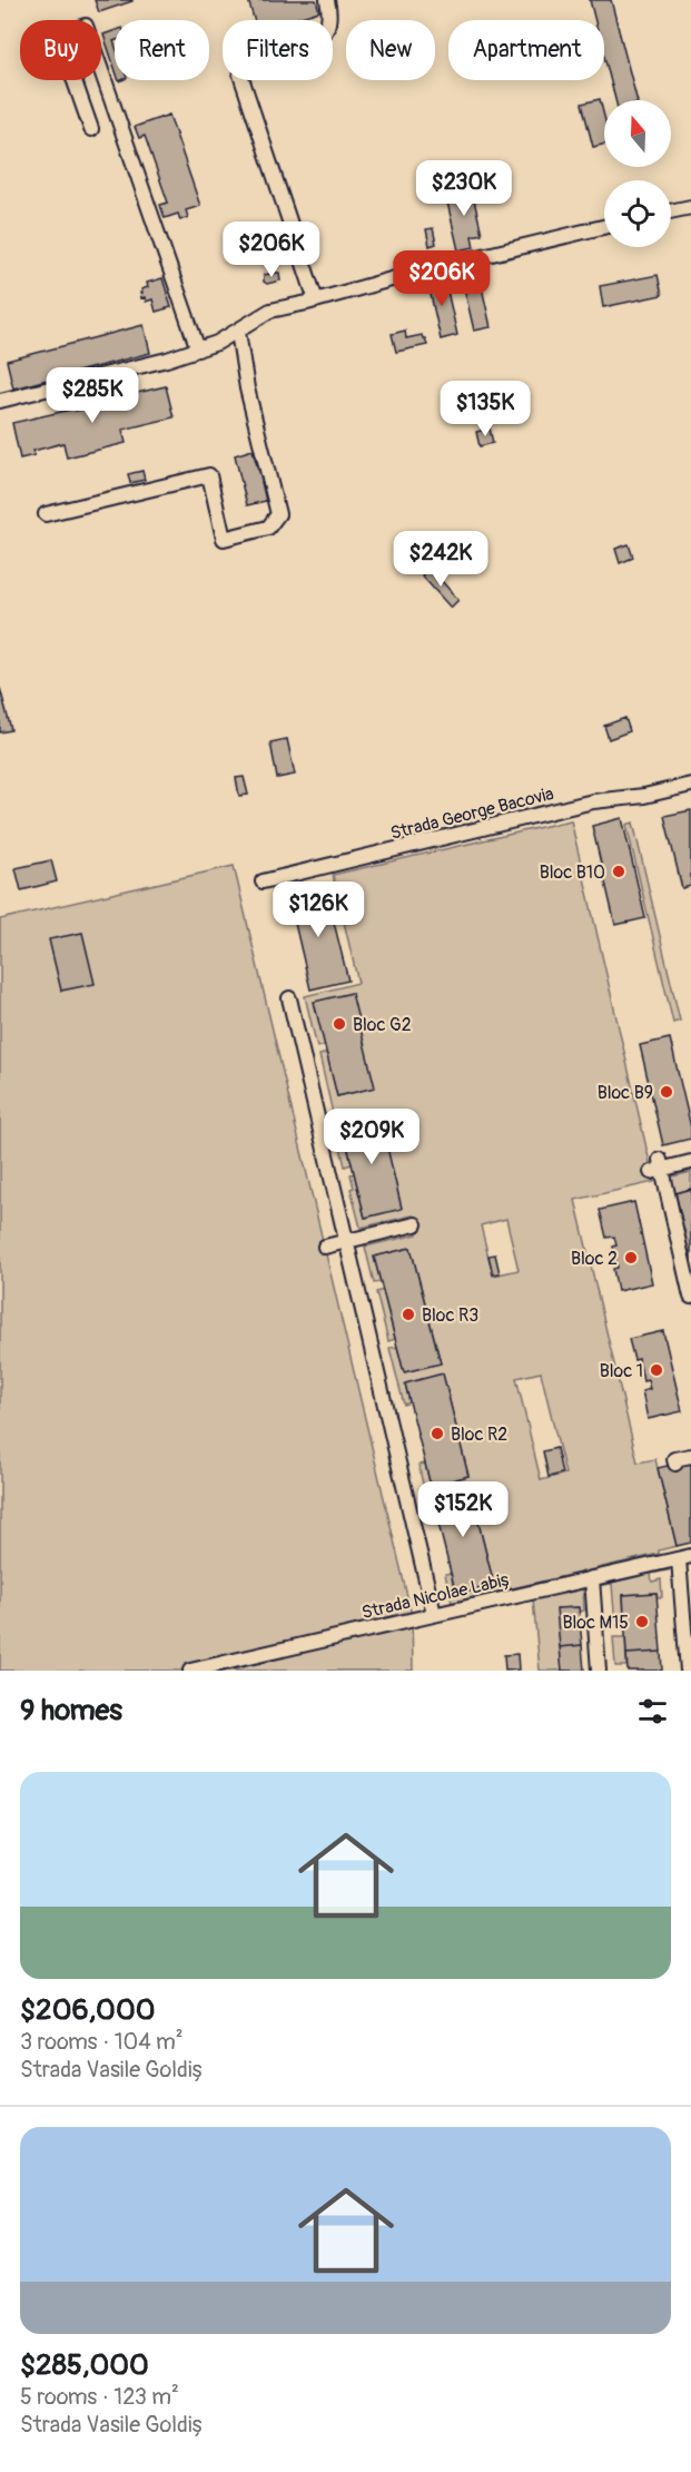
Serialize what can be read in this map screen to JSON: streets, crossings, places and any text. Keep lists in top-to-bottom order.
{
  "streets": {
    "street": ["Strada George Bacovia", "Strada Nicolae Labiș"]
  },
  "places": [
    "Bloc B10",
    "Bloc G2",
    "Bloc B9",
    "Bloc 2",
    "Bloc R3",
    "Bloc 1",
    "Bloc R2",
    "Bloc M15"
  ],
  "north": "top",
  "page": {
    "chip": [
      "Buy",
      "Rent",
      "Filters",
      "New",
      "Apartment"
    ],
    "price": [
      "$230K",
      "$206K",
      "$206K",
      "$285K",
      "$135K",
      "$242K",
      "$126K",
      "$209K",
      "$152K"
    ],
    "heading": "9 homes",
    "list": [
      {
        "name": "$206,000",
        "note": "3 rooms · 104 m² · Strada Vasile Goldiș"
      },
      {
        "name": "$285,000",
        "note": "5 rooms · 123 m² · Strada Vasile Goldiș"
      }
    ]
  }
}
